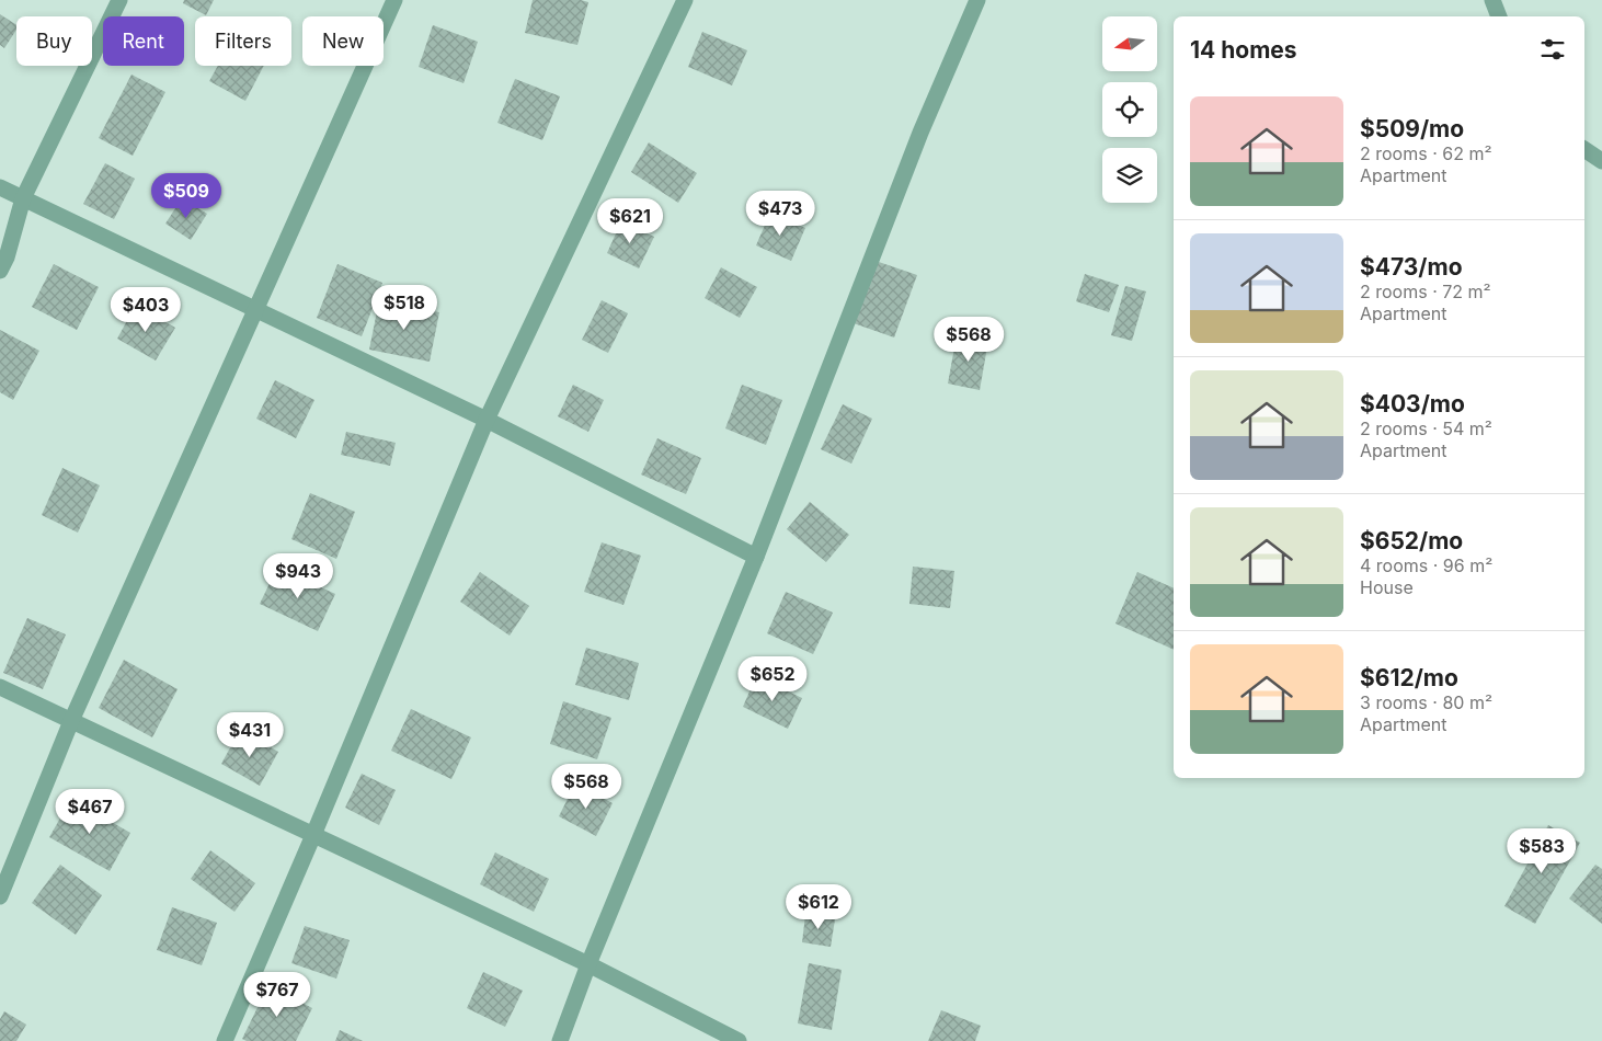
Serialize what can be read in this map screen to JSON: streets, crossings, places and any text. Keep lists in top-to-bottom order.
{
  "north": "left",
  "page": {
    "chip": [
      "Buy",
      "Rent",
      "Filters",
      "New"
    ],
    "heading": "14 homes",
    "list": [
      {
        "name": "$509/mo",
        "note": "2 rooms · 62 m² · Apartment"
      },
      {
        "name": "$473/mo",
        "note": "2 rooms · 72 m² · Apartment"
      },
      {
        "name": "$403/mo",
        "note": "2 rooms · 54 m² · Apartment"
      },
      {
        "name": "$652/mo",
        "note": "4 rooms · 96 m² · House"
      },
      {
        "name": "$612/mo",
        "note": "3 rooms · 80 m² · Apartment"
      }
    ],
    "price": [
      "$509",
      "$473",
      "$621",
      "$518",
      "$403",
      "$568",
      "$943",
      "$652",
      "$431",
      "$568",
      "$467",
      "$583",
      "$612",
      "$767"
    ]
  }
}
